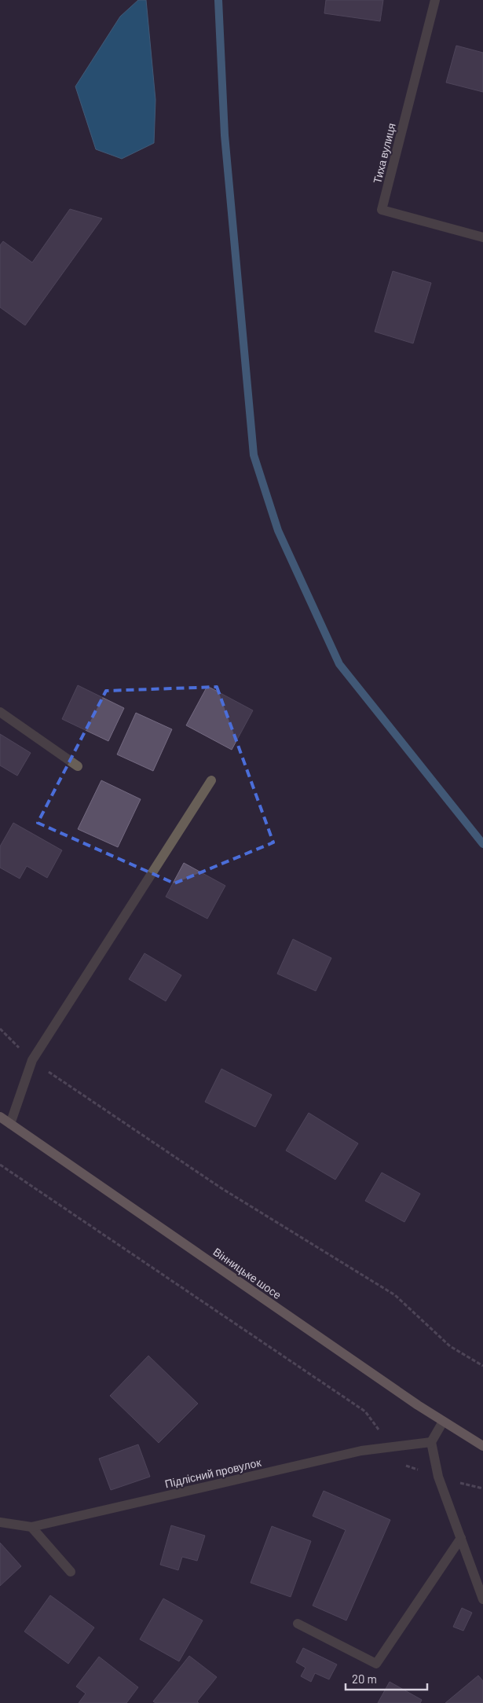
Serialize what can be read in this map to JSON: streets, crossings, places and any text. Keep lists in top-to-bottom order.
{
  "streets": {
    "main road": ["Вінницьке шосе"],
    "street": ["Тиха вулиця", "Підлісний провулок"]
  },
  "scale_bar": "20 m"
}
